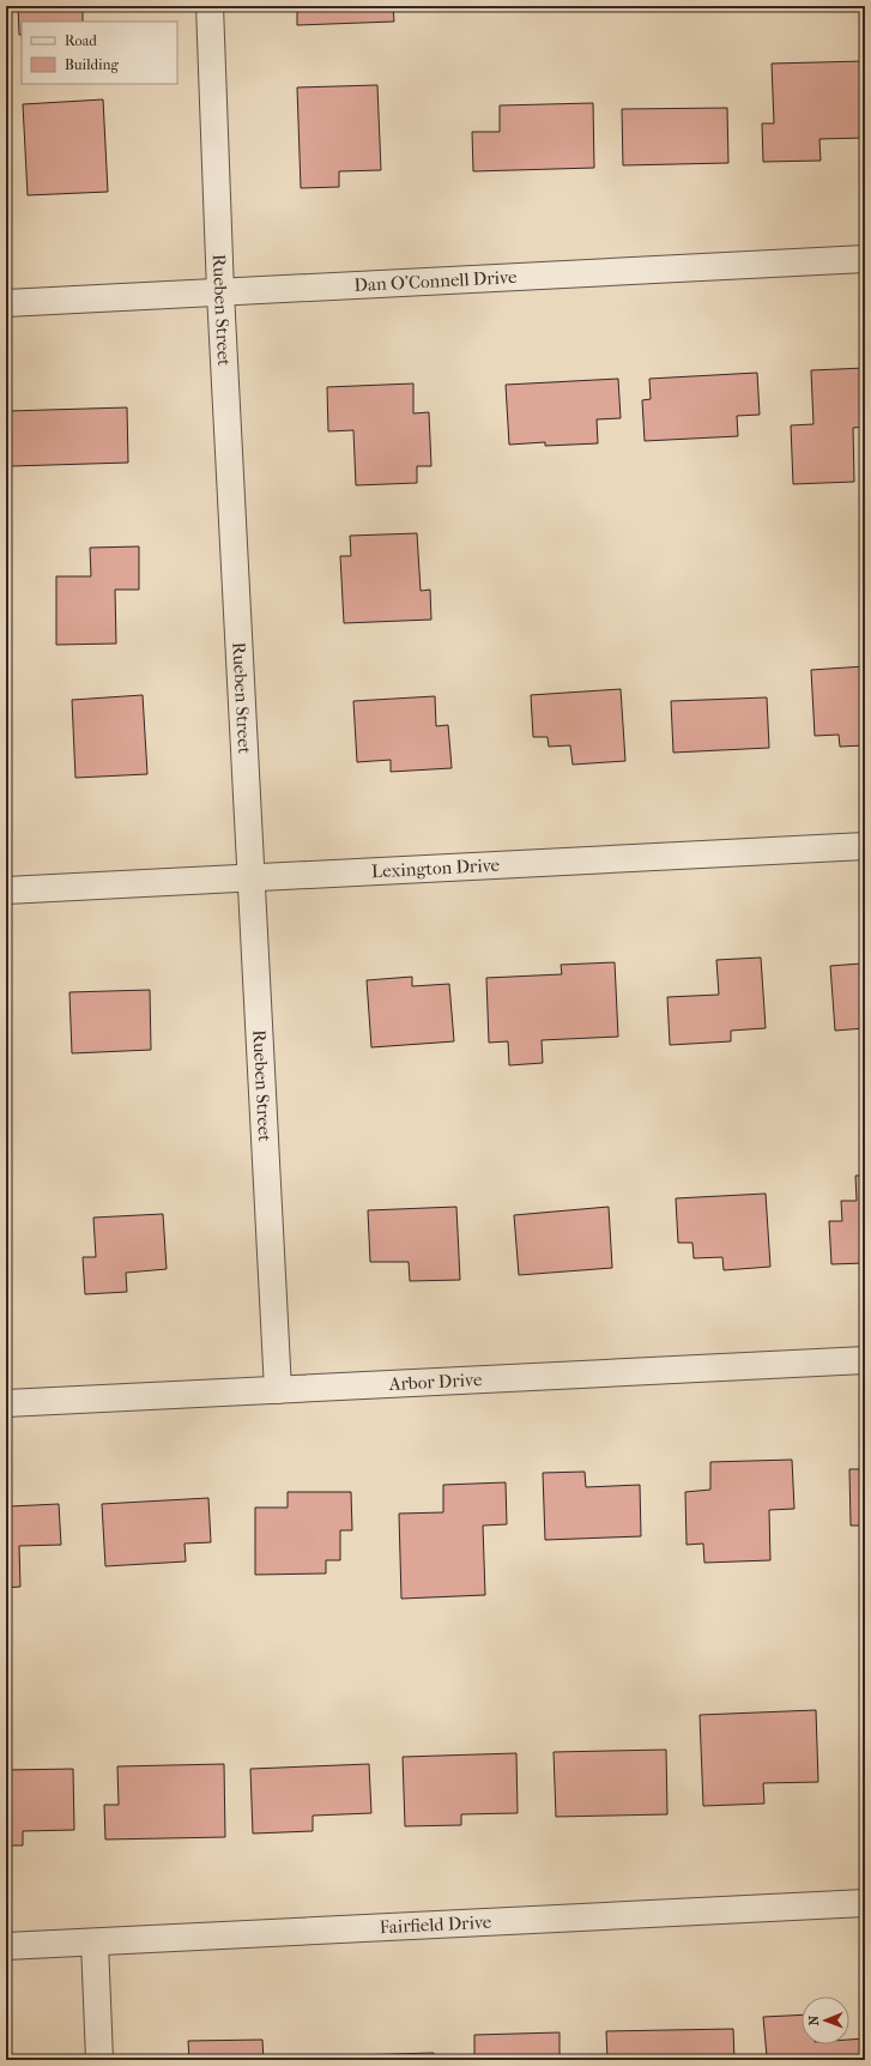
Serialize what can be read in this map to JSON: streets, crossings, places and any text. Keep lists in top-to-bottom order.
{
  "streets": {
    "street": [
      "Dan O'Connell Drive",
      "Rueben Street",
      "Lexington Drive",
      "Arbor Drive",
      "Fairfield Drive"
    ]
  },
  "crossings": [
    ["Dan O'Connell Drive", "Rueben Street"],
    ["Rueben Street", "Lexington Drive"],
    ["Rueben Street", "Arbor Drive"]
  ],
  "legend": ["Road", "Building"],
  "north": "left"
}
